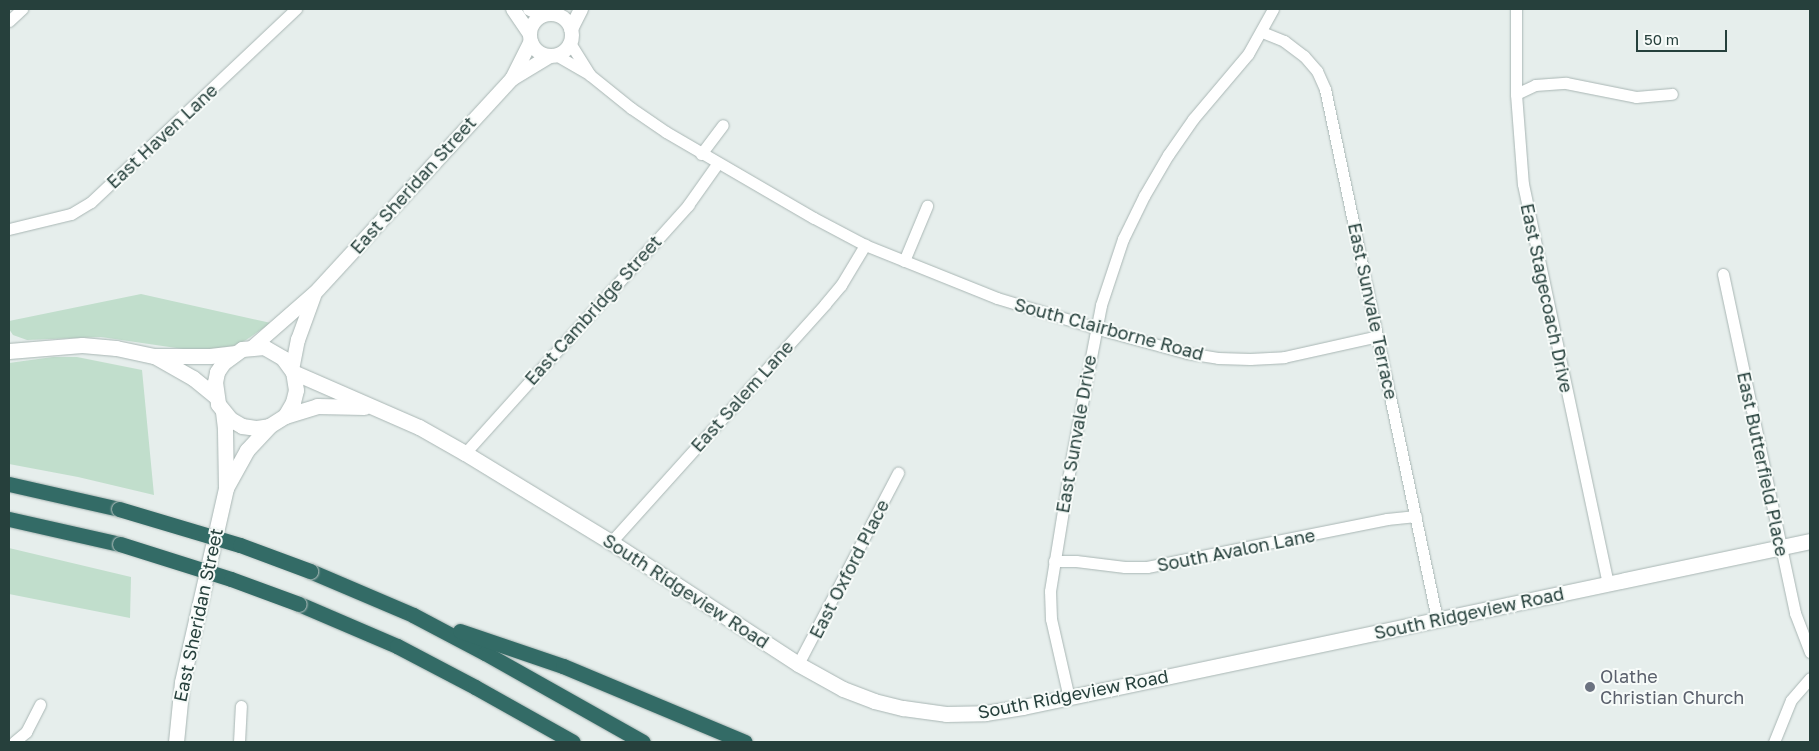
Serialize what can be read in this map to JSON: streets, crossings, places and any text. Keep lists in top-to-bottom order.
{
  "streets": {
    "main road": ["East Sheridan Street", "South Ridgeview Road"],
    "street": [
      "East Haven Lane",
      "East Stagecoach Drive",
      "East Cambridge Street",
      "East Sunvale Terrace",
      "South Clairborne Road",
      "East Salem Lane",
      "East Sunvale Drive",
      "East Butterfield Place",
      "South Avalon Lane",
      "East Oxford Place"
    ]
  },
  "crossings": [
    ["East Sheridan Street", "South Clairborne Road"],
    ["East Sheridan Street", "South Ridgeview Road"],
    ["East Stagecoach Drive", "South Ridgeview Road"],
    ["East Cambridge Street", "South Clairborne Road"],
    ["East Cambridge Street", "South Ridgeview Road"],
    ["East Sunvale Terrace", "South Clairborne Road"],
    ["East Sunvale Terrace", "East Sunvale Drive"],
    ["East Sunvale Terrace", "South Avalon Lane"],
    ["East Sunvale Terrace", "South Ridgeview Road"],
    ["South Clairborne Road", "East Salem Lane"],
    ["South Clairborne Road", "East Sunvale Drive"],
    ["East Salem Lane", "South Ridgeview Road"],
    ["East Sunvale Drive", "South Avalon Lane"],
    ["East Sunvale Drive", "South Ridgeview Road"],
    ["East Butterfield Place", "South Ridgeview Road"],
    ["East Oxford Place", "South Ridgeview Road"]
  ],
  "places": ["Olathe Christian Church"],
  "scale_bar": "50 m"
}
